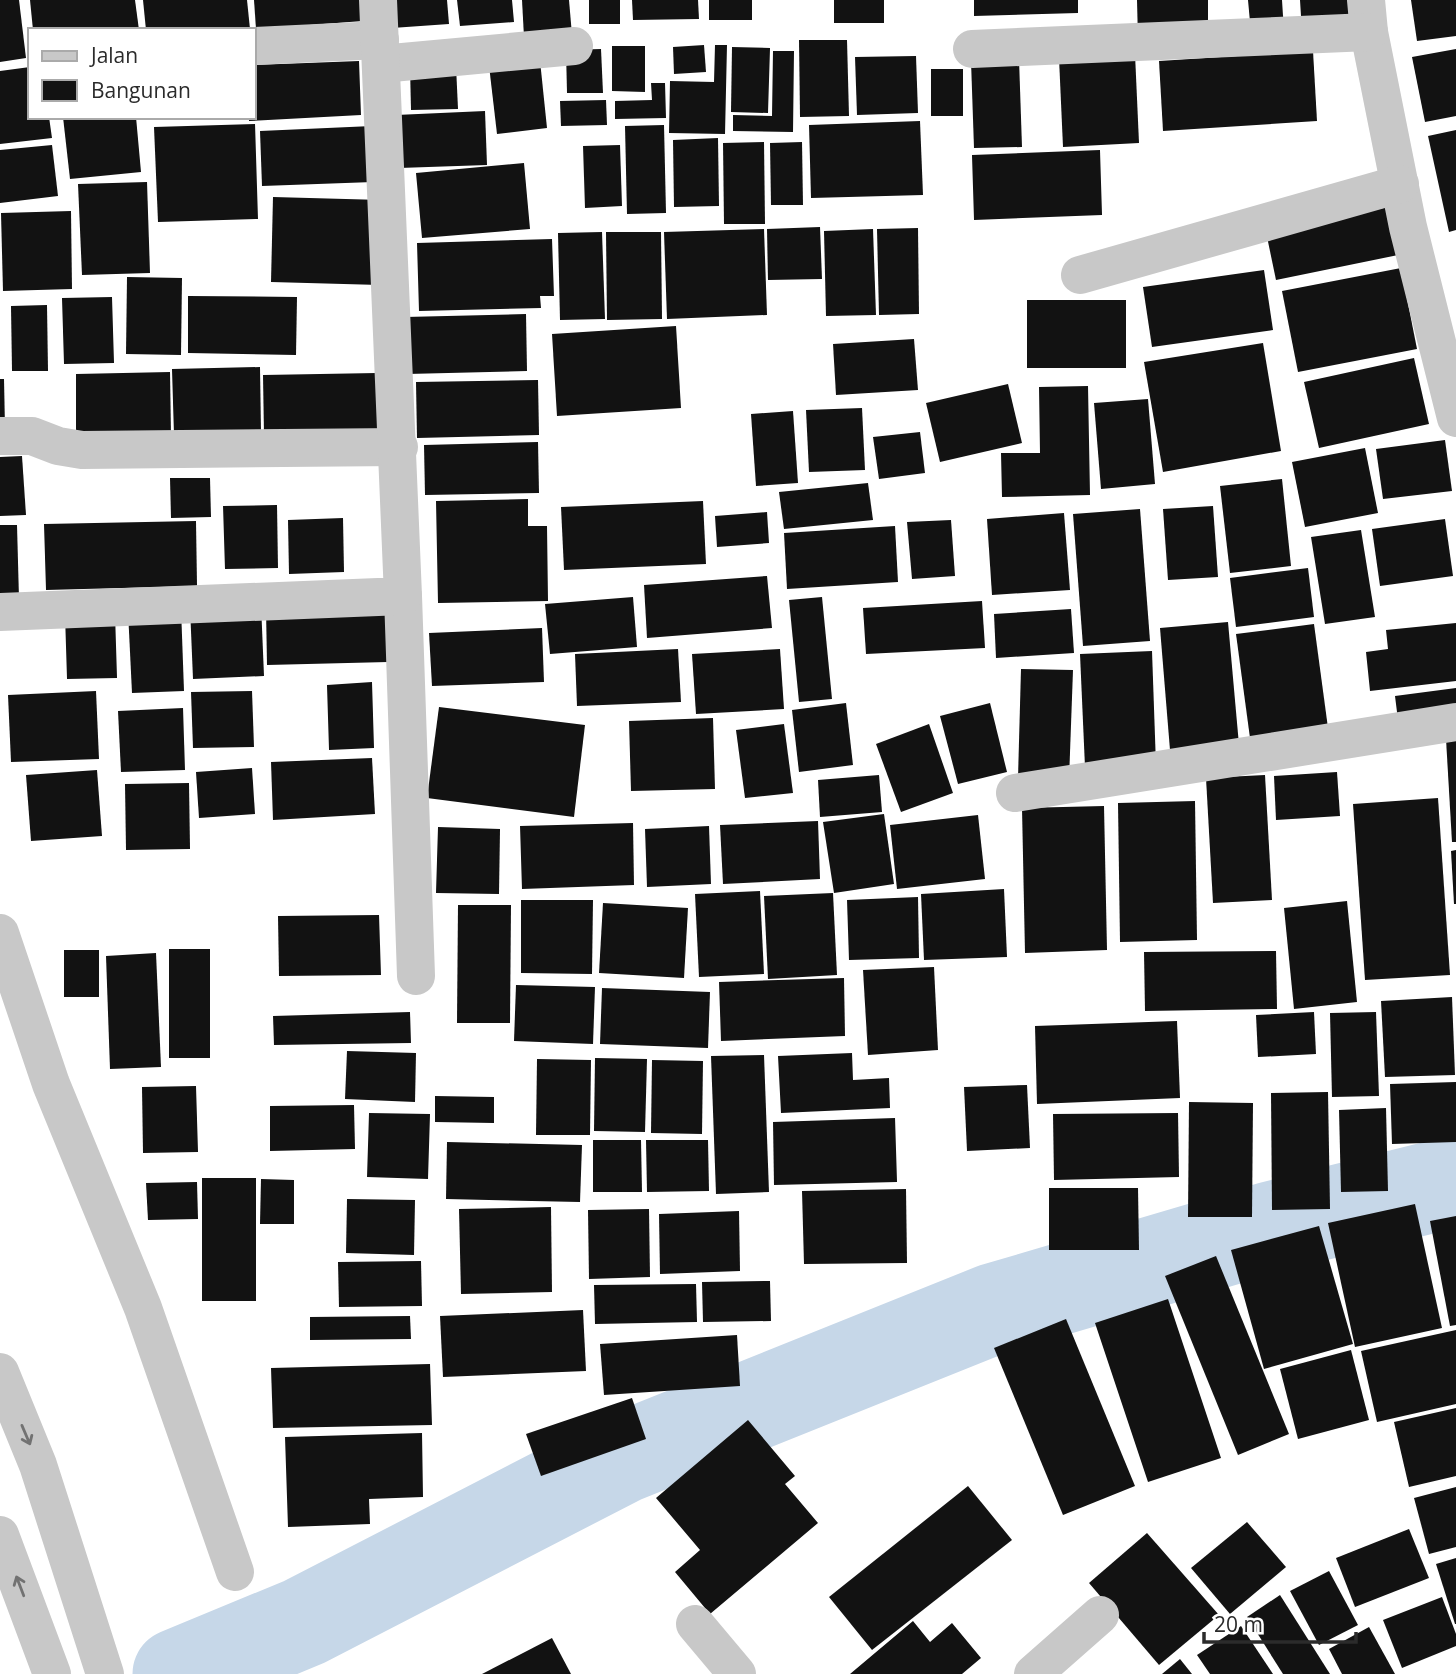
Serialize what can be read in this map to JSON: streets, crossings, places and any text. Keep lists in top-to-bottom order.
{
  "legend": ["Jalan", "Bangunan"],
  "scale_bar": "20 m"
}
